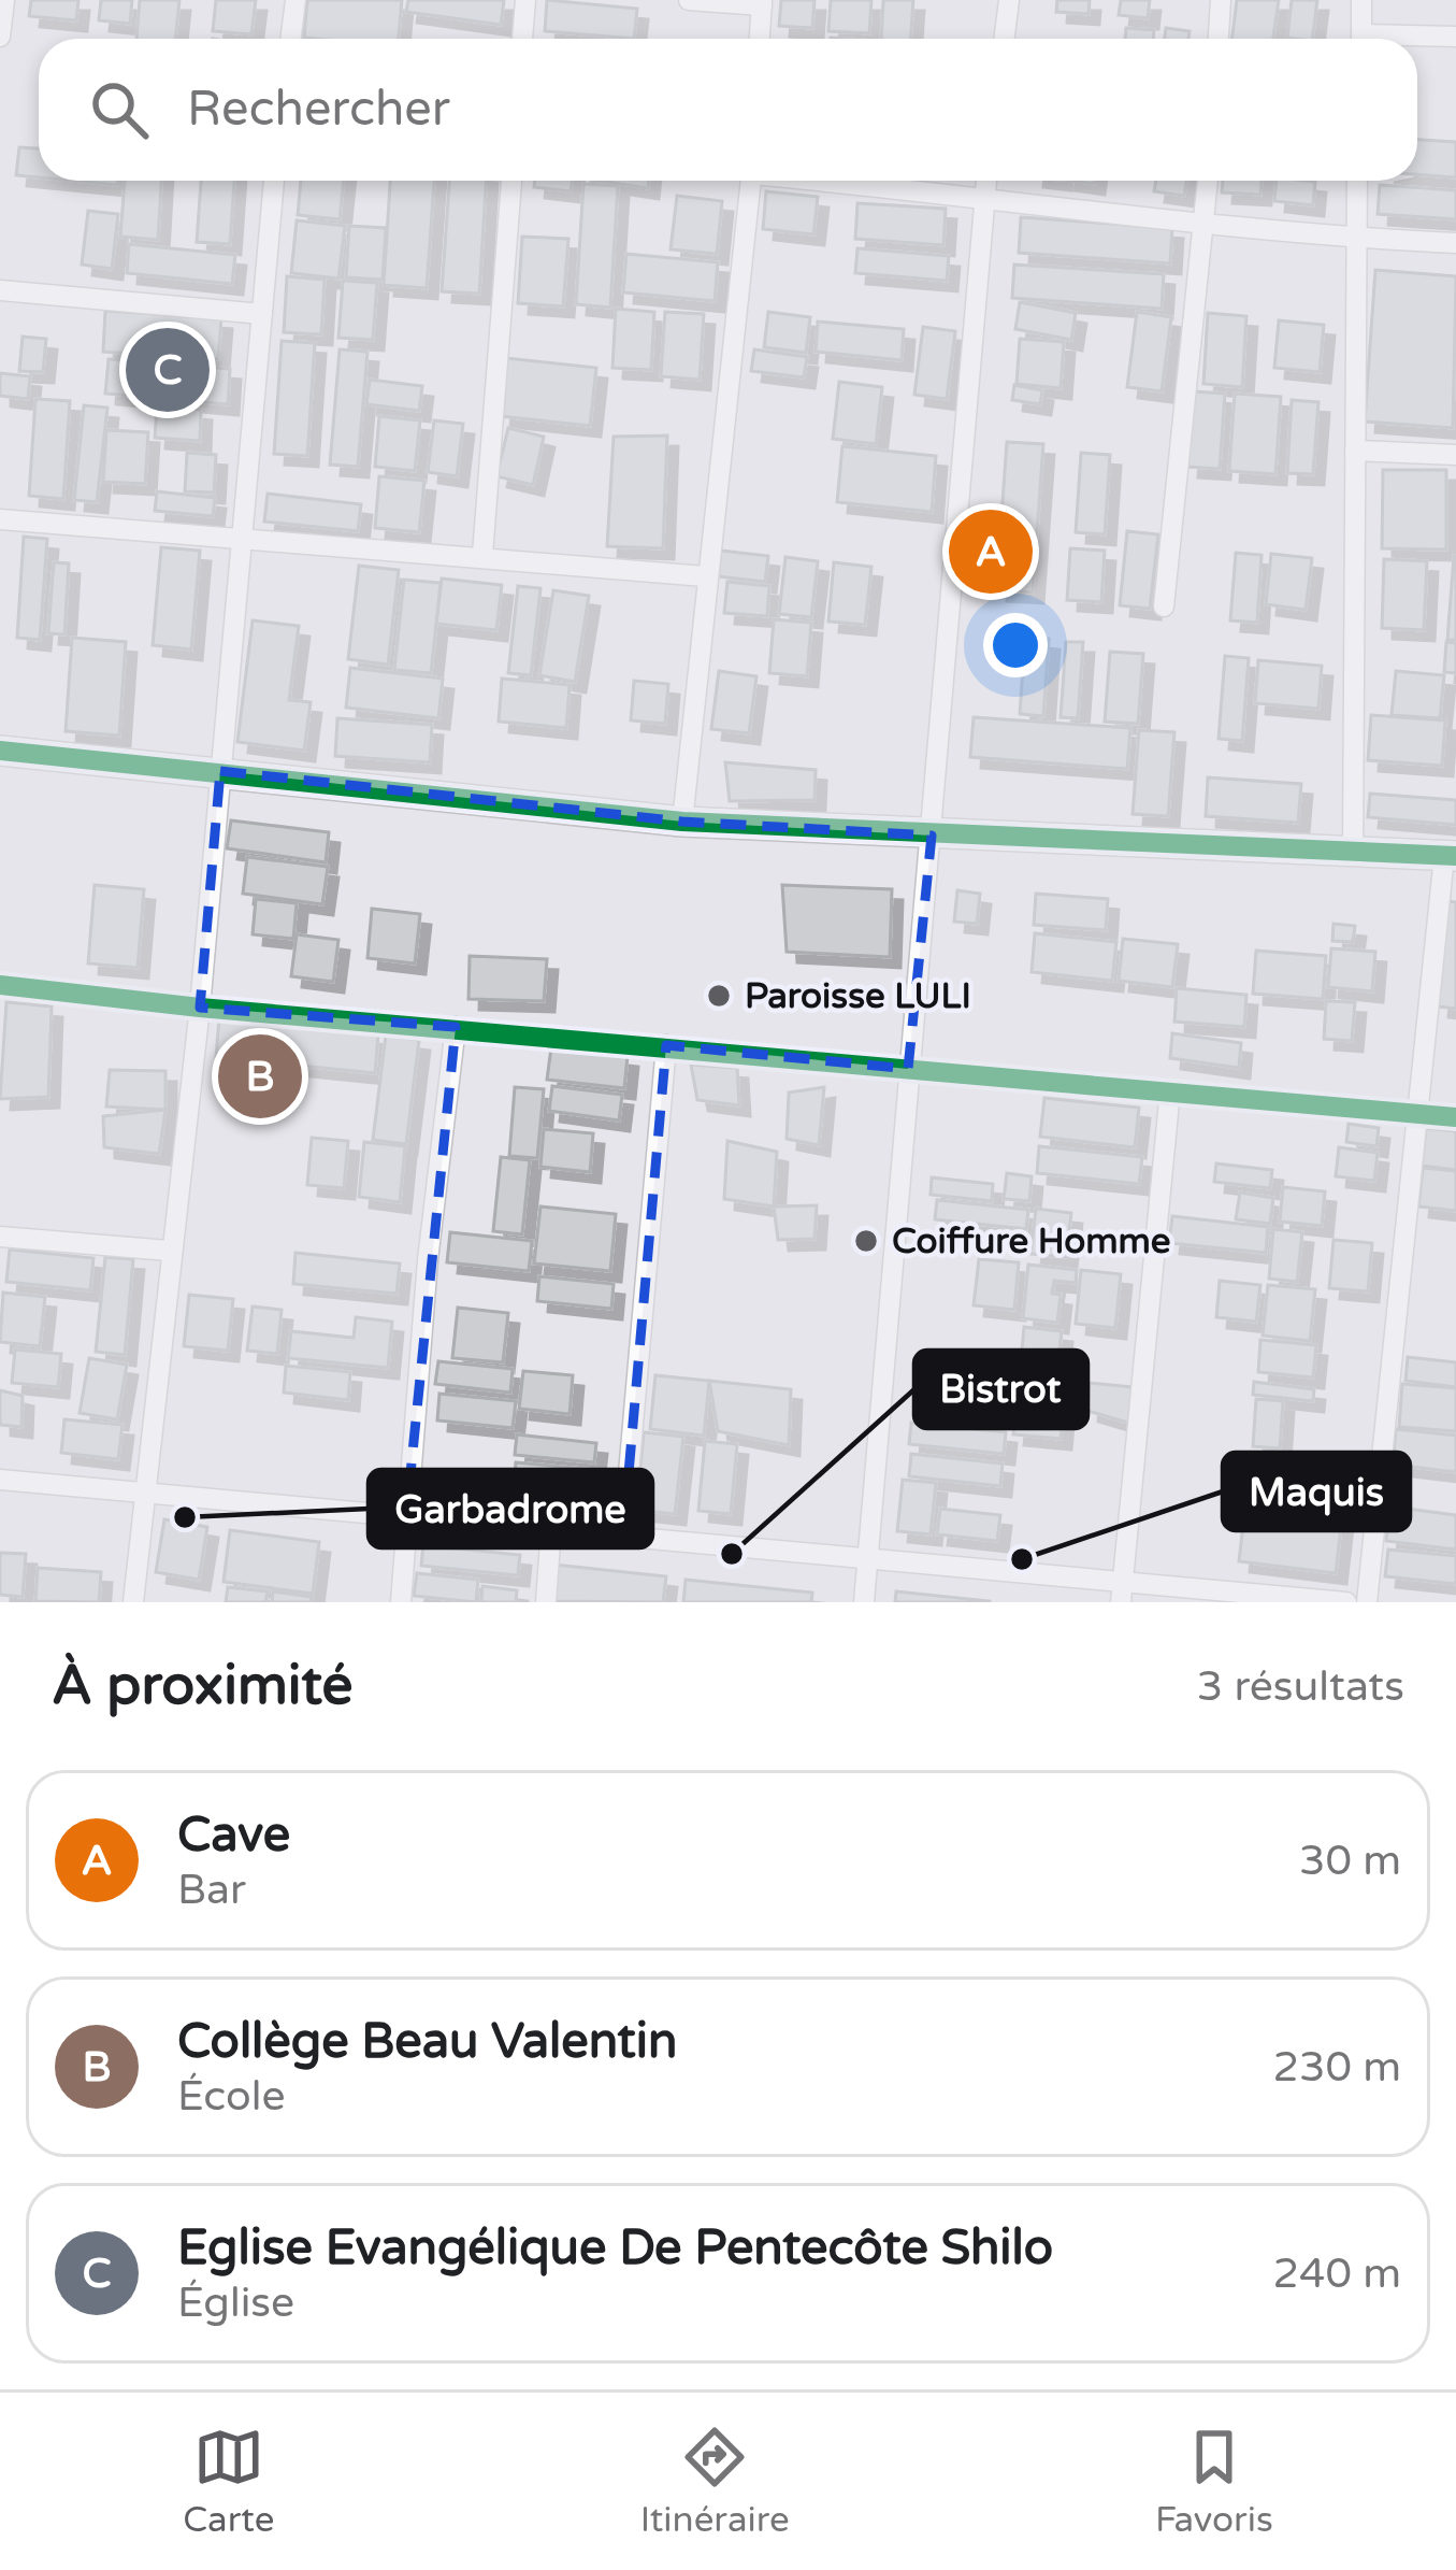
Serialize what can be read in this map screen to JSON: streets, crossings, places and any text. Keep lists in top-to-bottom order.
{
  "places": [
    "Paroisse LULI",
    "Coiffure Homme",
    "Garbadrome",
    "Bistrot",
    "Maquis"
  ],
  "page": {
    "search": "Rechercher",
    "pins": ["C", "A", "B"],
    "heading": ["À proximité", "3 résultats"],
    "list": [
      {
        "mark": "A",
        "name": "Cave",
        "note": "Bar",
        "value": "30 m"
      },
      {
        "mark": "B",
        "name": "Collège Beau Valentin",
        "note": "École",
        "value": "230 m"
      },
      {
        "mark": "C",
        "name": "Eglise Evangélique De Pentecôte Shilo",
        "note": "Église",
        "value": "240 m"
      }
    ],
    "nav": ["Carte", "Itinéraire", "Favoris"]
  }
}
